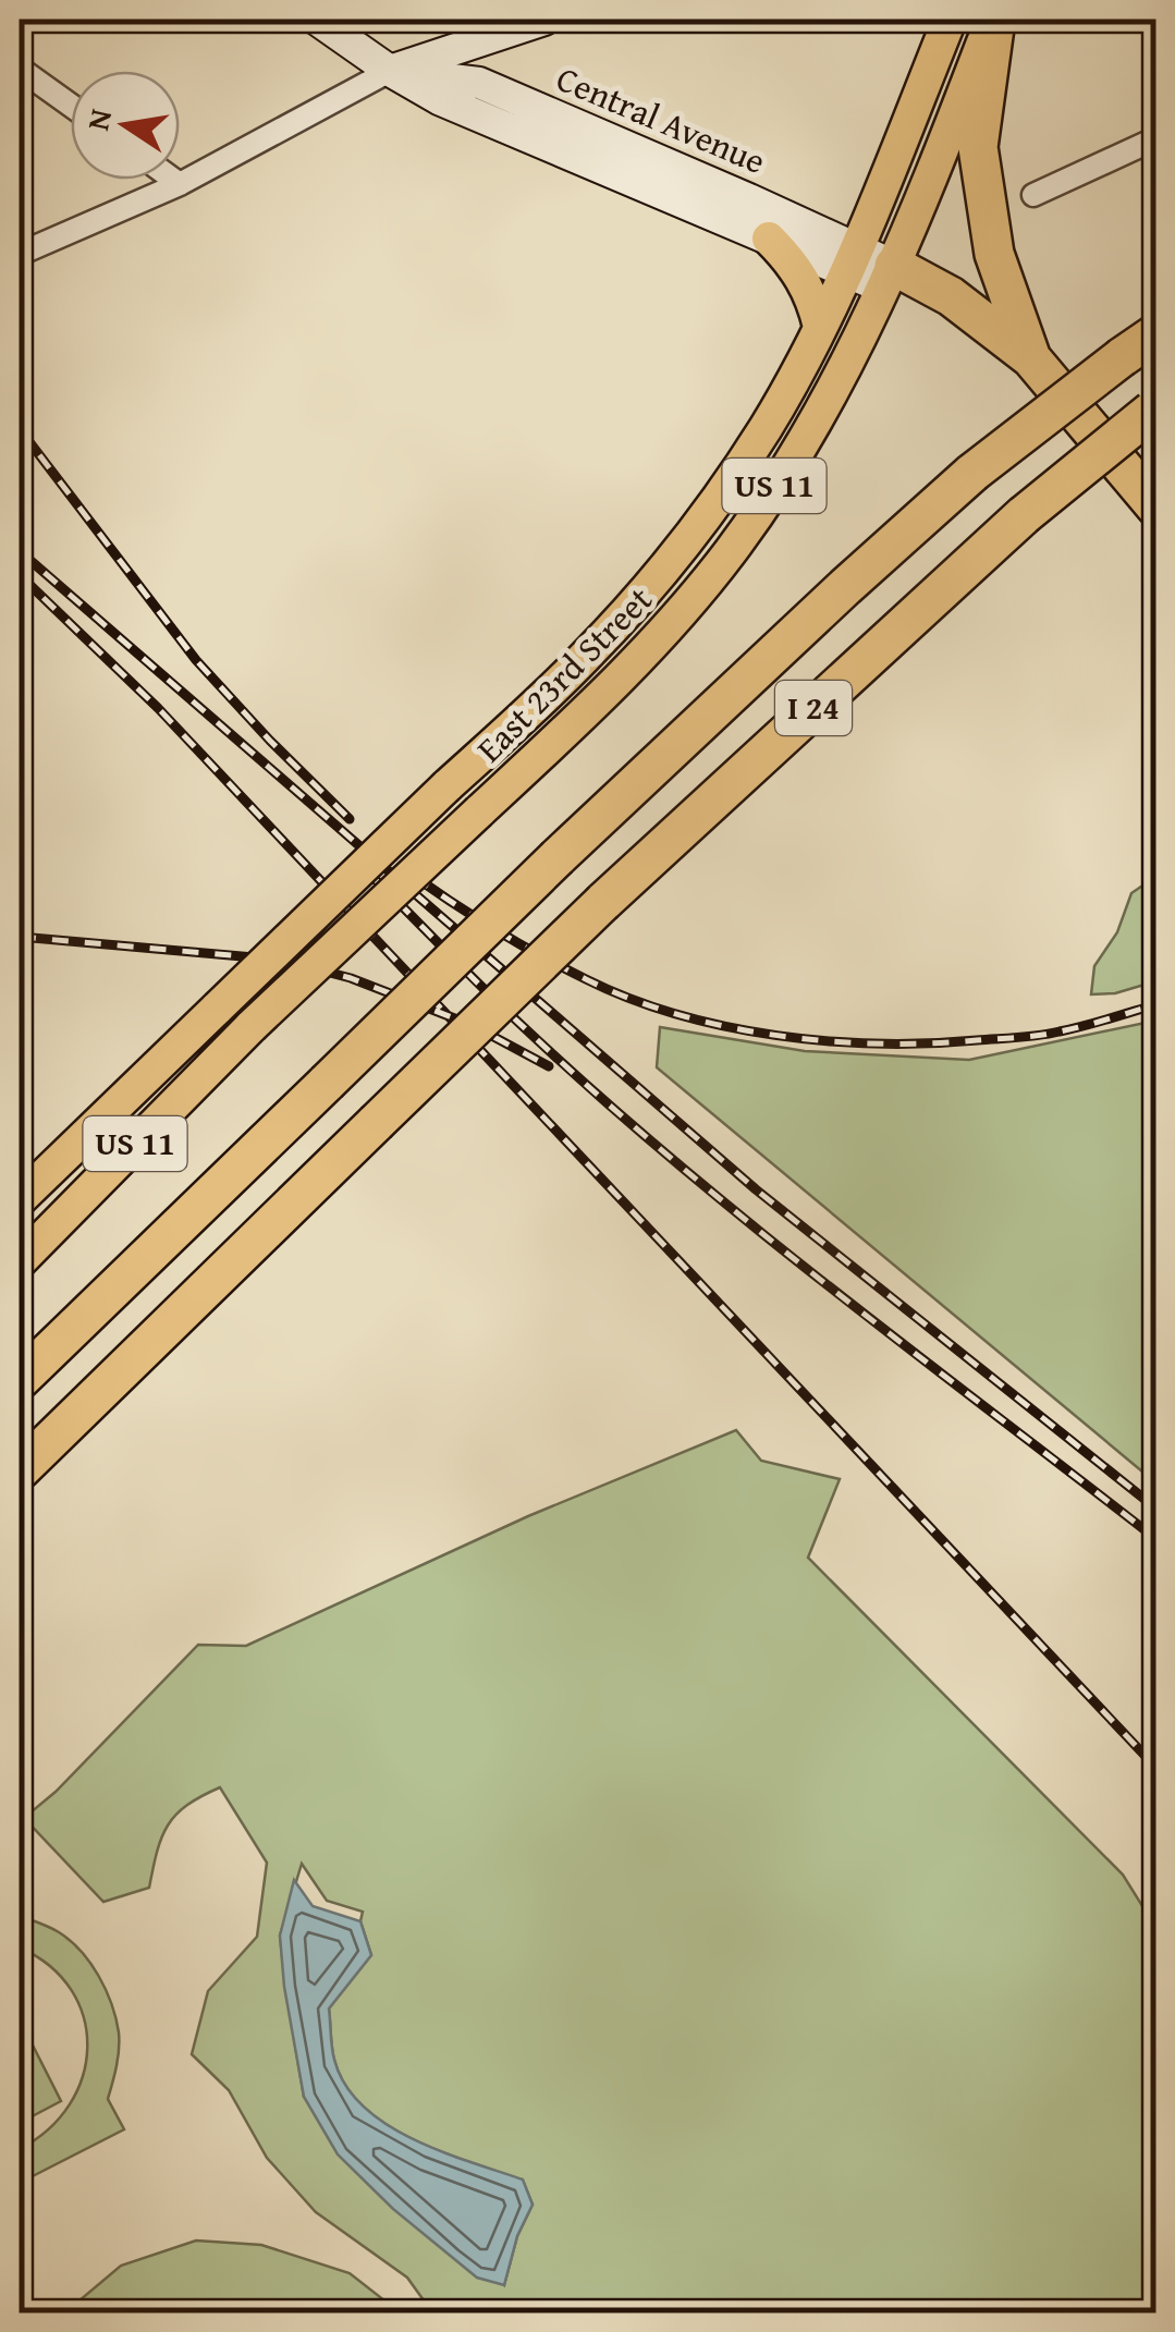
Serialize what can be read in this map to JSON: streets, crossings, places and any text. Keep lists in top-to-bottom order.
{
  "streets": {
    "highway": ["I 24"],
    "main road": ["Central Avenue", "US 11", "East 23rd Street"]
  },
  "crossings": [
    ["Central Avenue", "East 23rd Street"]
  ],
  "north": "left"
}
